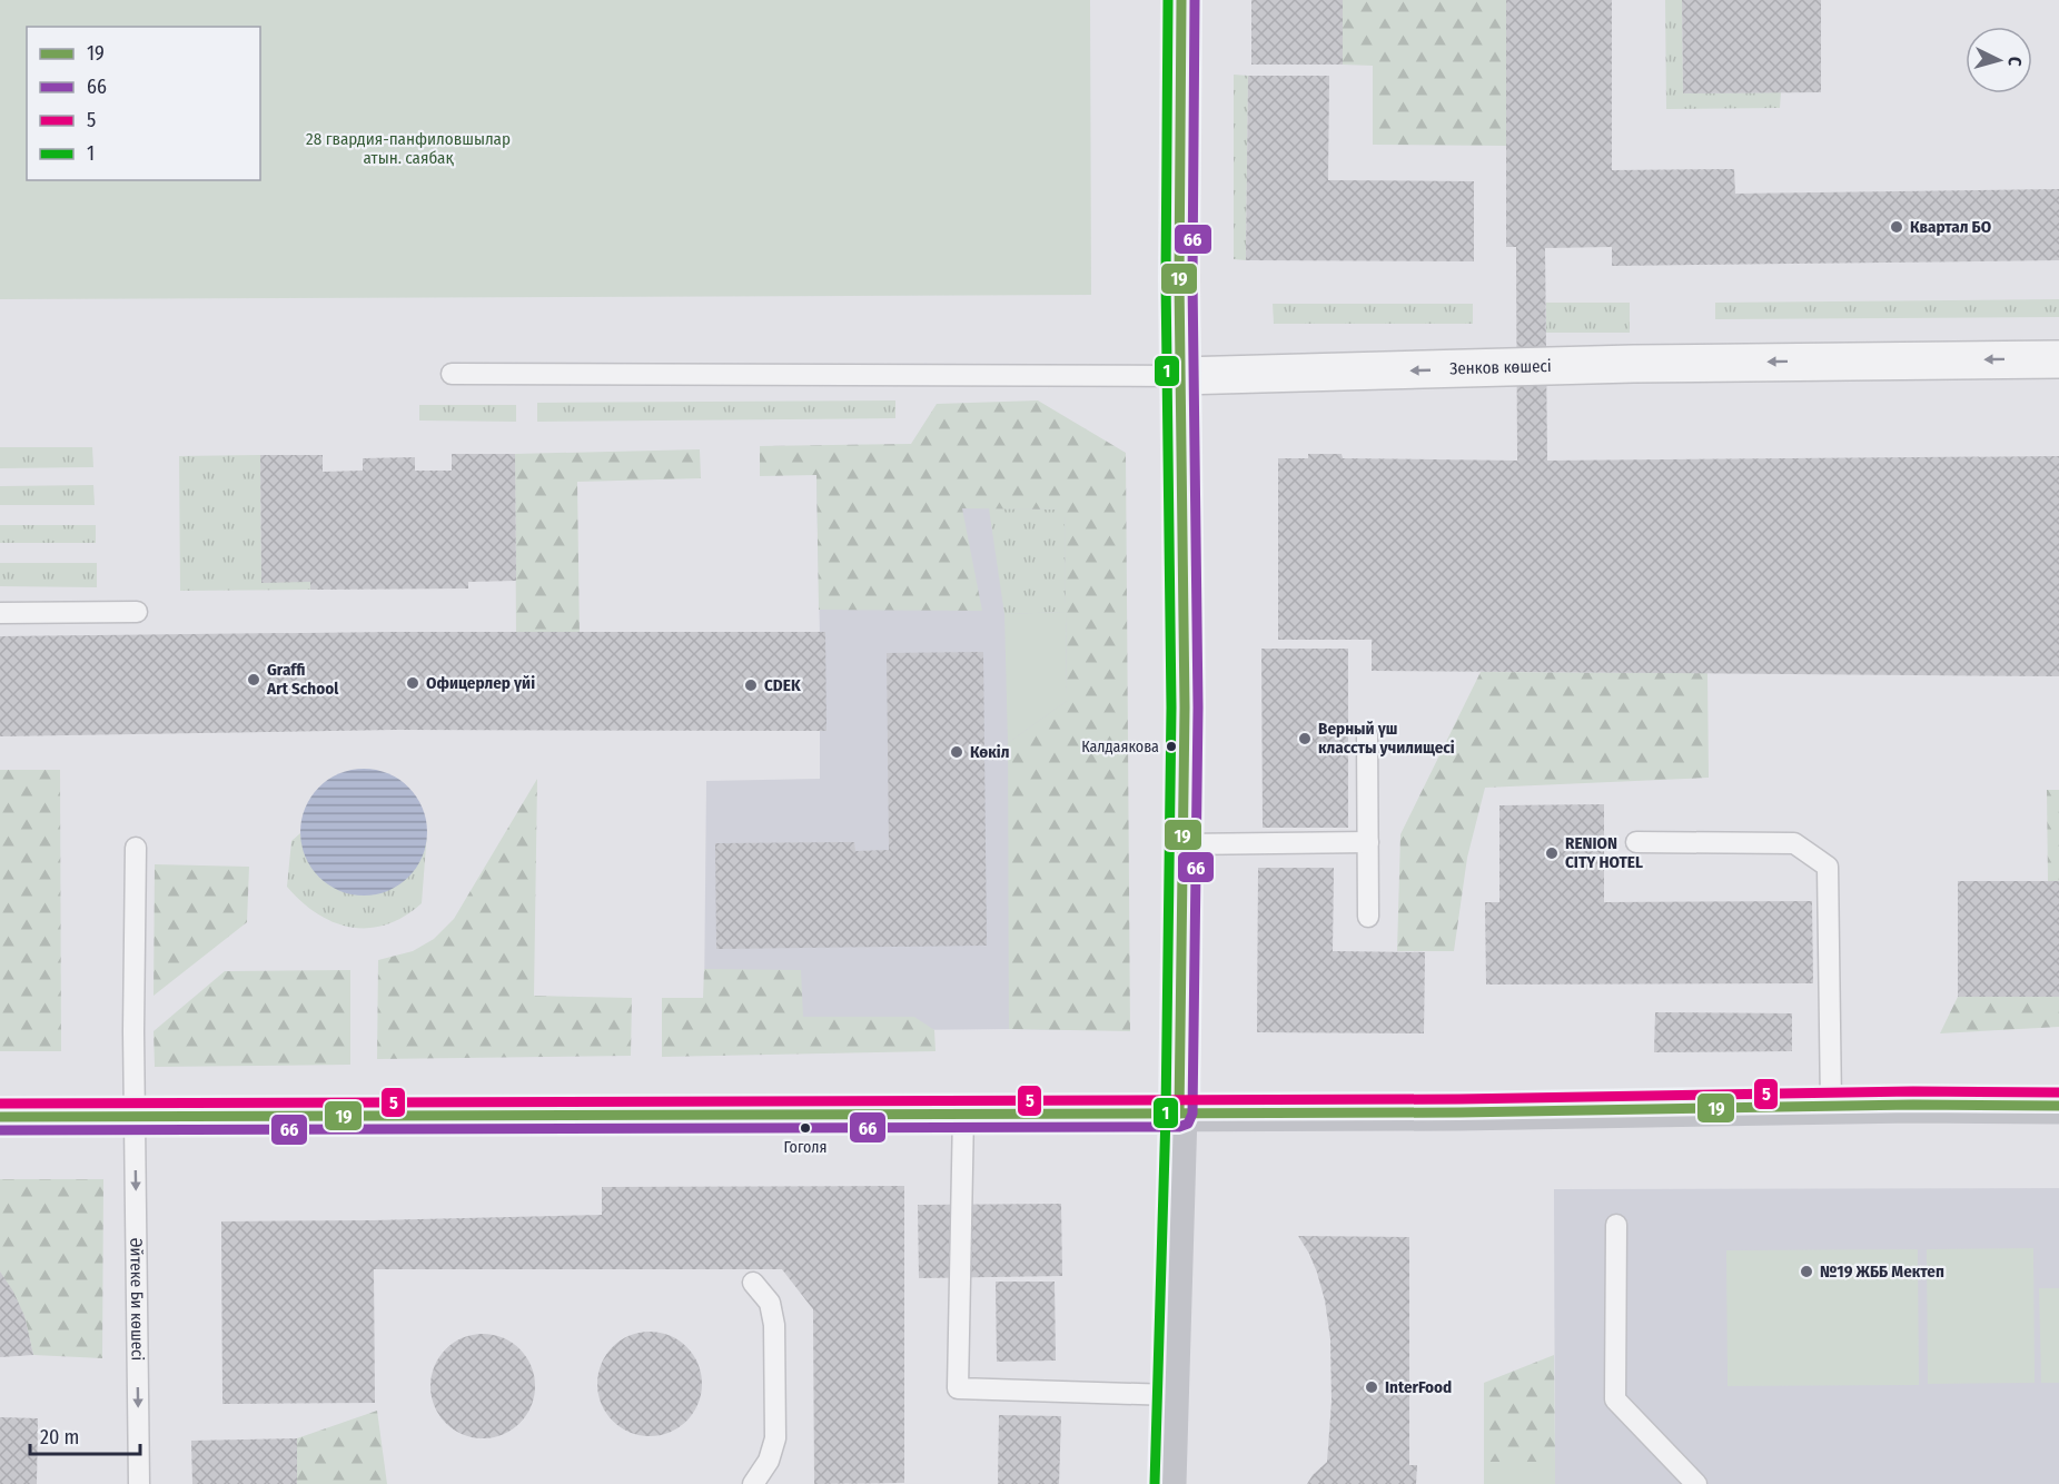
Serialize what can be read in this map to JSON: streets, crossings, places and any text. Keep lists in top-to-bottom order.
{
  "streets": {
    "street": ["Зенков көшесі"],
    "lane": ["Әйтеке Би көшесі"]
  },
  "one_way": ["Зенков көшесі", "Әйтеке Би көшесі"],
  "parks": ["28 гвардия-панфиловшылар атын. саябақ"],
  "places": [
    "Квартал БО",
    "Graffi Art School",
    "Офицерлер үйі",
    "CDEK",
    "Верный үш классты училищесі",
    "Калдаякова",
    "Көкіл",
    "RENION CITY HOTEL",
    "Гоголя",
    "№19 ЖББ Мектеп",
    "InterFood"
  ],
  "lines": [
    "transit line 19",
    "transit line 66",
    "transit line 1",
    "transit line 5"
  ],
  "legend": [
    "19",
    "66",
    "5",
    "1"
  ],
  "scale_bar": "20 m",
  "north": "right"
}
